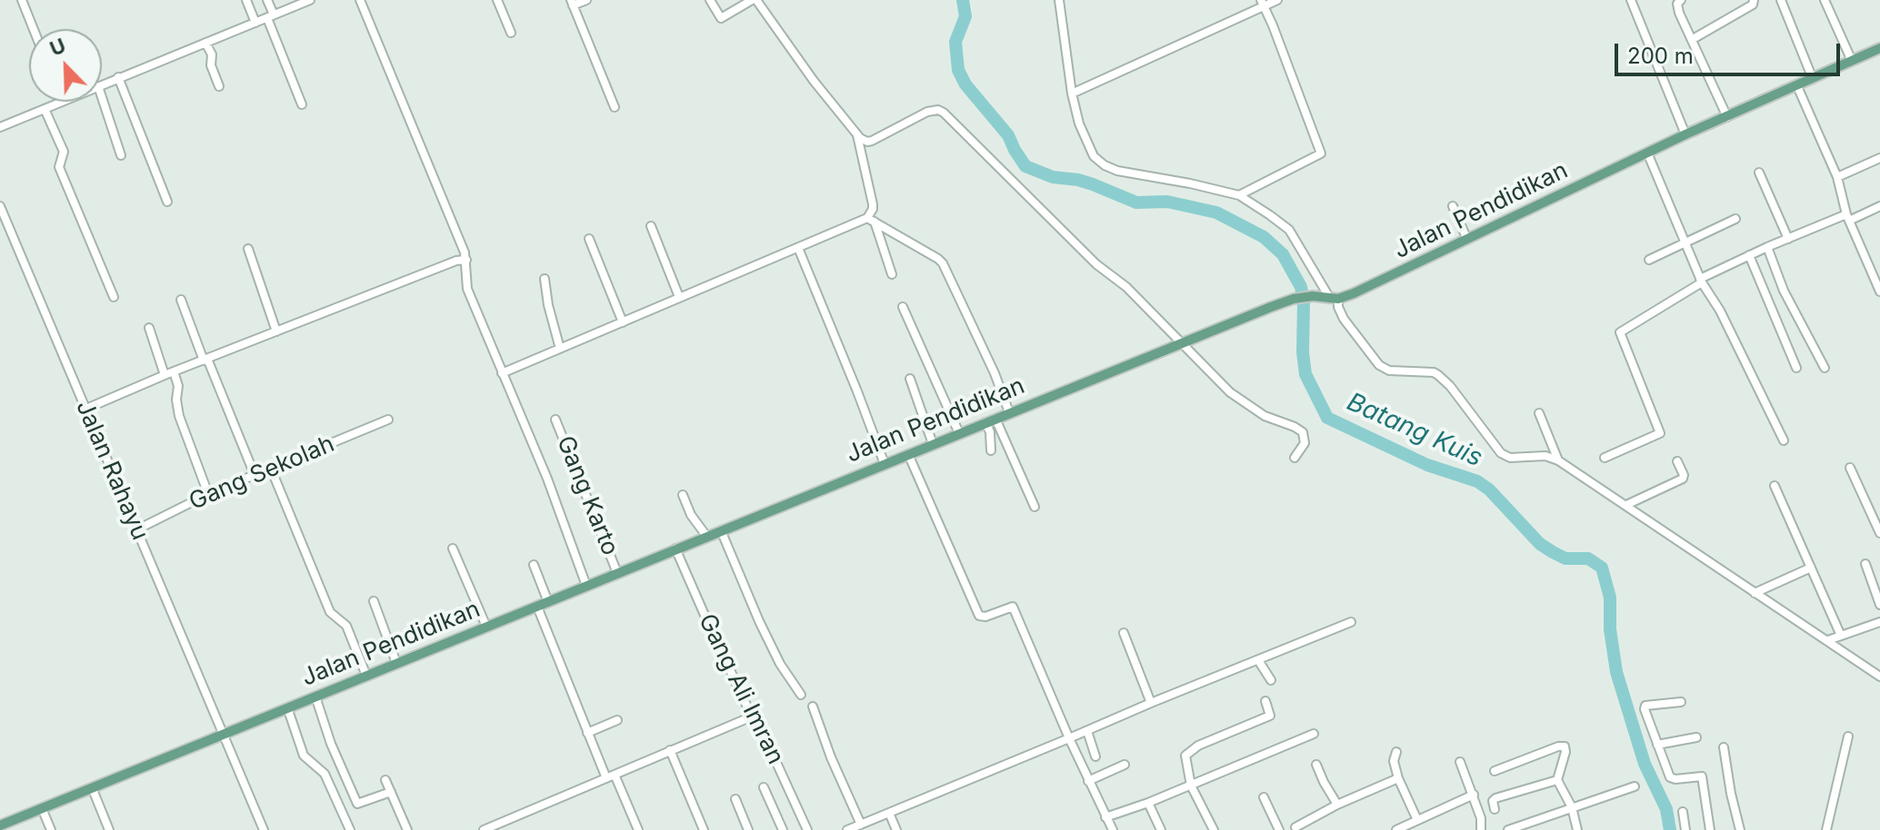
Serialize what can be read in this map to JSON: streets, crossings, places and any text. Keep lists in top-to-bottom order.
{
  "streets": {
    "main road": ["Jalan Pendidikan"],
    "street": [
      "Jalan Rahayu",
      "Gang Sekolah",
      "Gang Karto",
      "Gang Ali Imran"
    ]
  },
  "crossings": [
    ["Jalan Pendidikan", "Jalan Rahayu"],
    ["Jalan Pendidikan", "Gang Karto"],
    ["Jalan Pendidikan", "Gang Ali Imran"],
    ["Jalan Rahayu", "Gang Sekolah"]
  ],
  "water": ["Batang Kuis"],
  "scale_bar": "200 m",
  "north": "top left"
}
